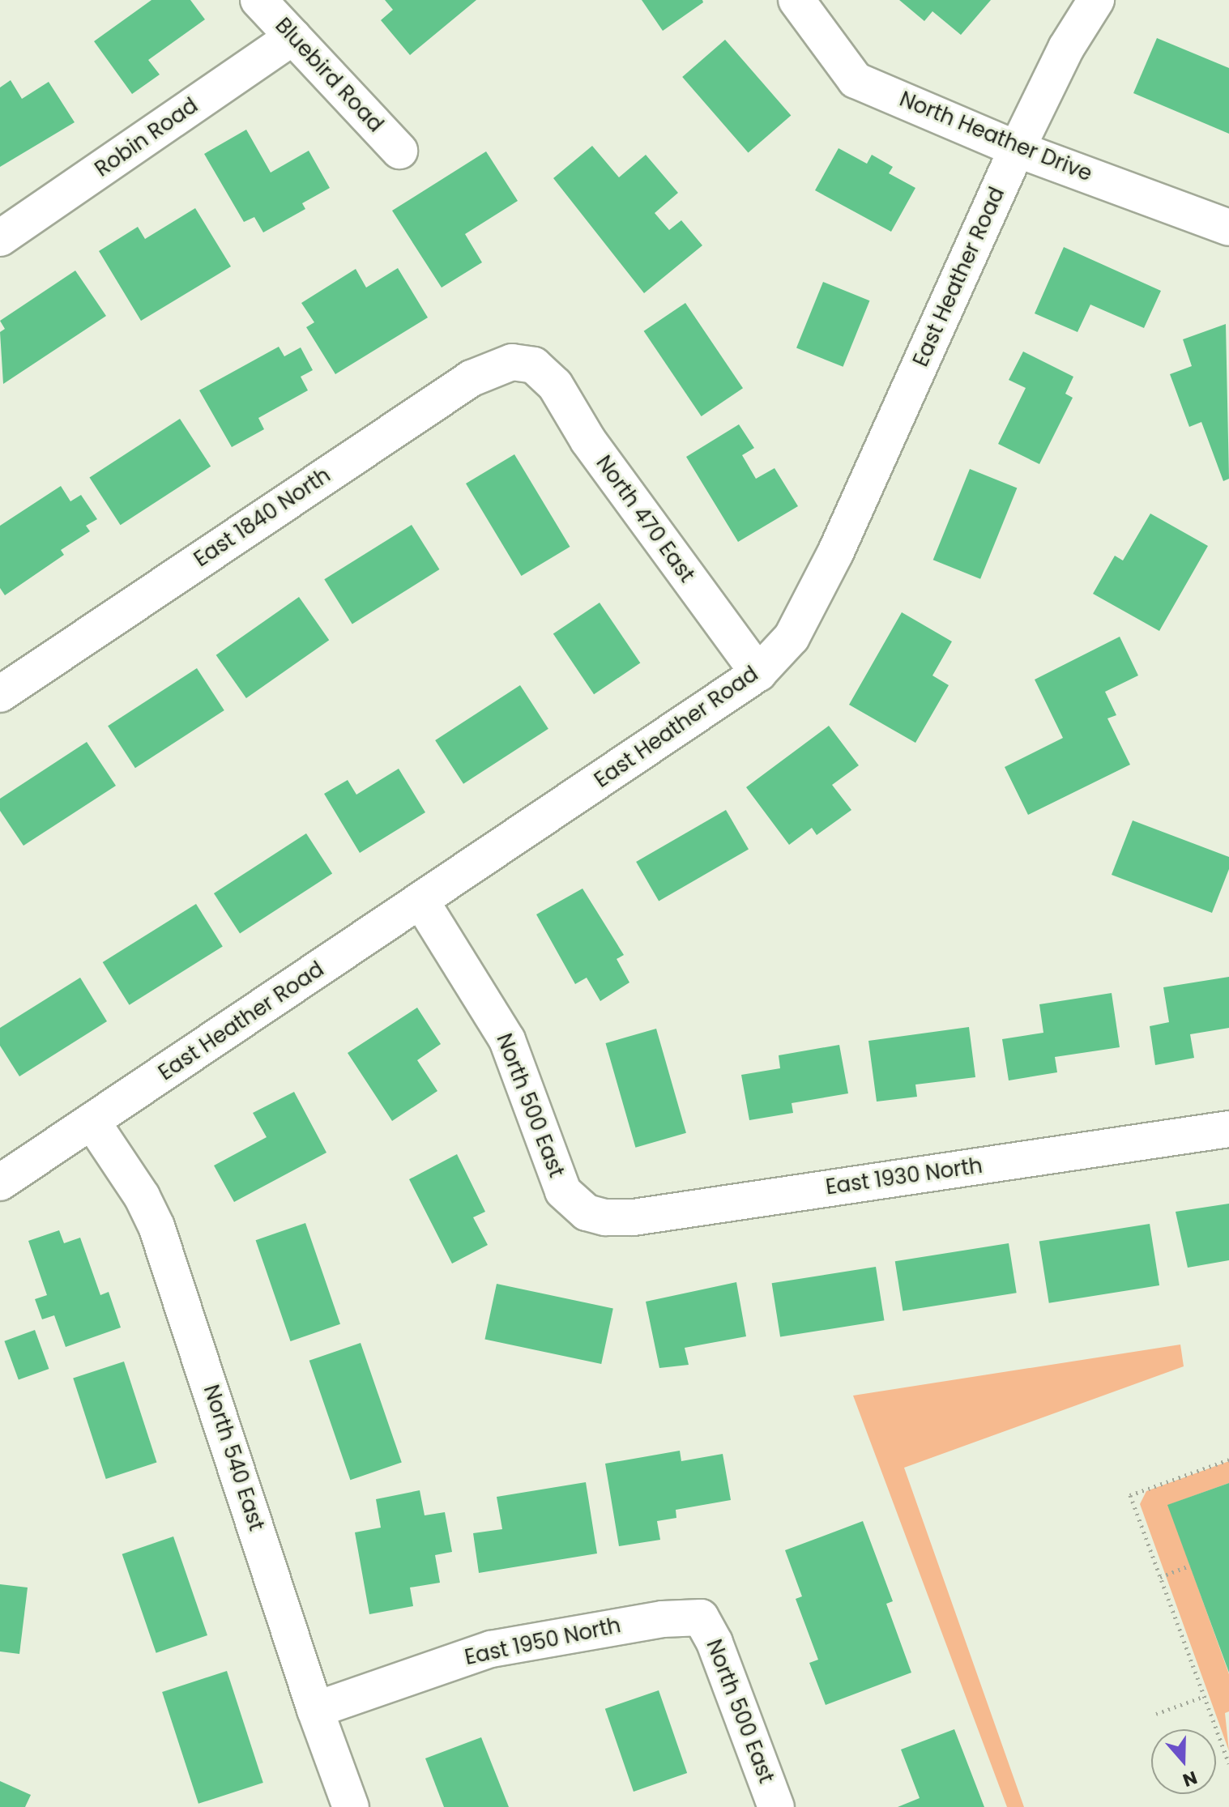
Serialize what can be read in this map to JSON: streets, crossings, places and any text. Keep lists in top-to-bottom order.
{
  "streets": {
    "street": [
      "Bluebird Road",
      "North Heather Drive",
      "Robin Road",
      "East Heather Road",
      "East 1840 North",
      "North 470 East",
      "North 500 East",
      "East 1930 North",
      "North 540 East",
      "East 1950 North"
    ]
  },
  "crossings": [
    ["Bluebird Road", "Robin Road"],
    ["North Heather Drive", "East Heather Road"],
    ["East Heather Road", "North 470 East"],
    ["East Heather Road", "North 500 East"],
    ["East Heather Road", "North 540 East"],
    ["East 1840 North", "North 470 East"],
    ["North 500 East", "East 1930 North"],
    ["North 500 East", "East 1950 North"],
    ["North 540 East", "East 1950 North"]
  ],
  "north": "bottom"
}
